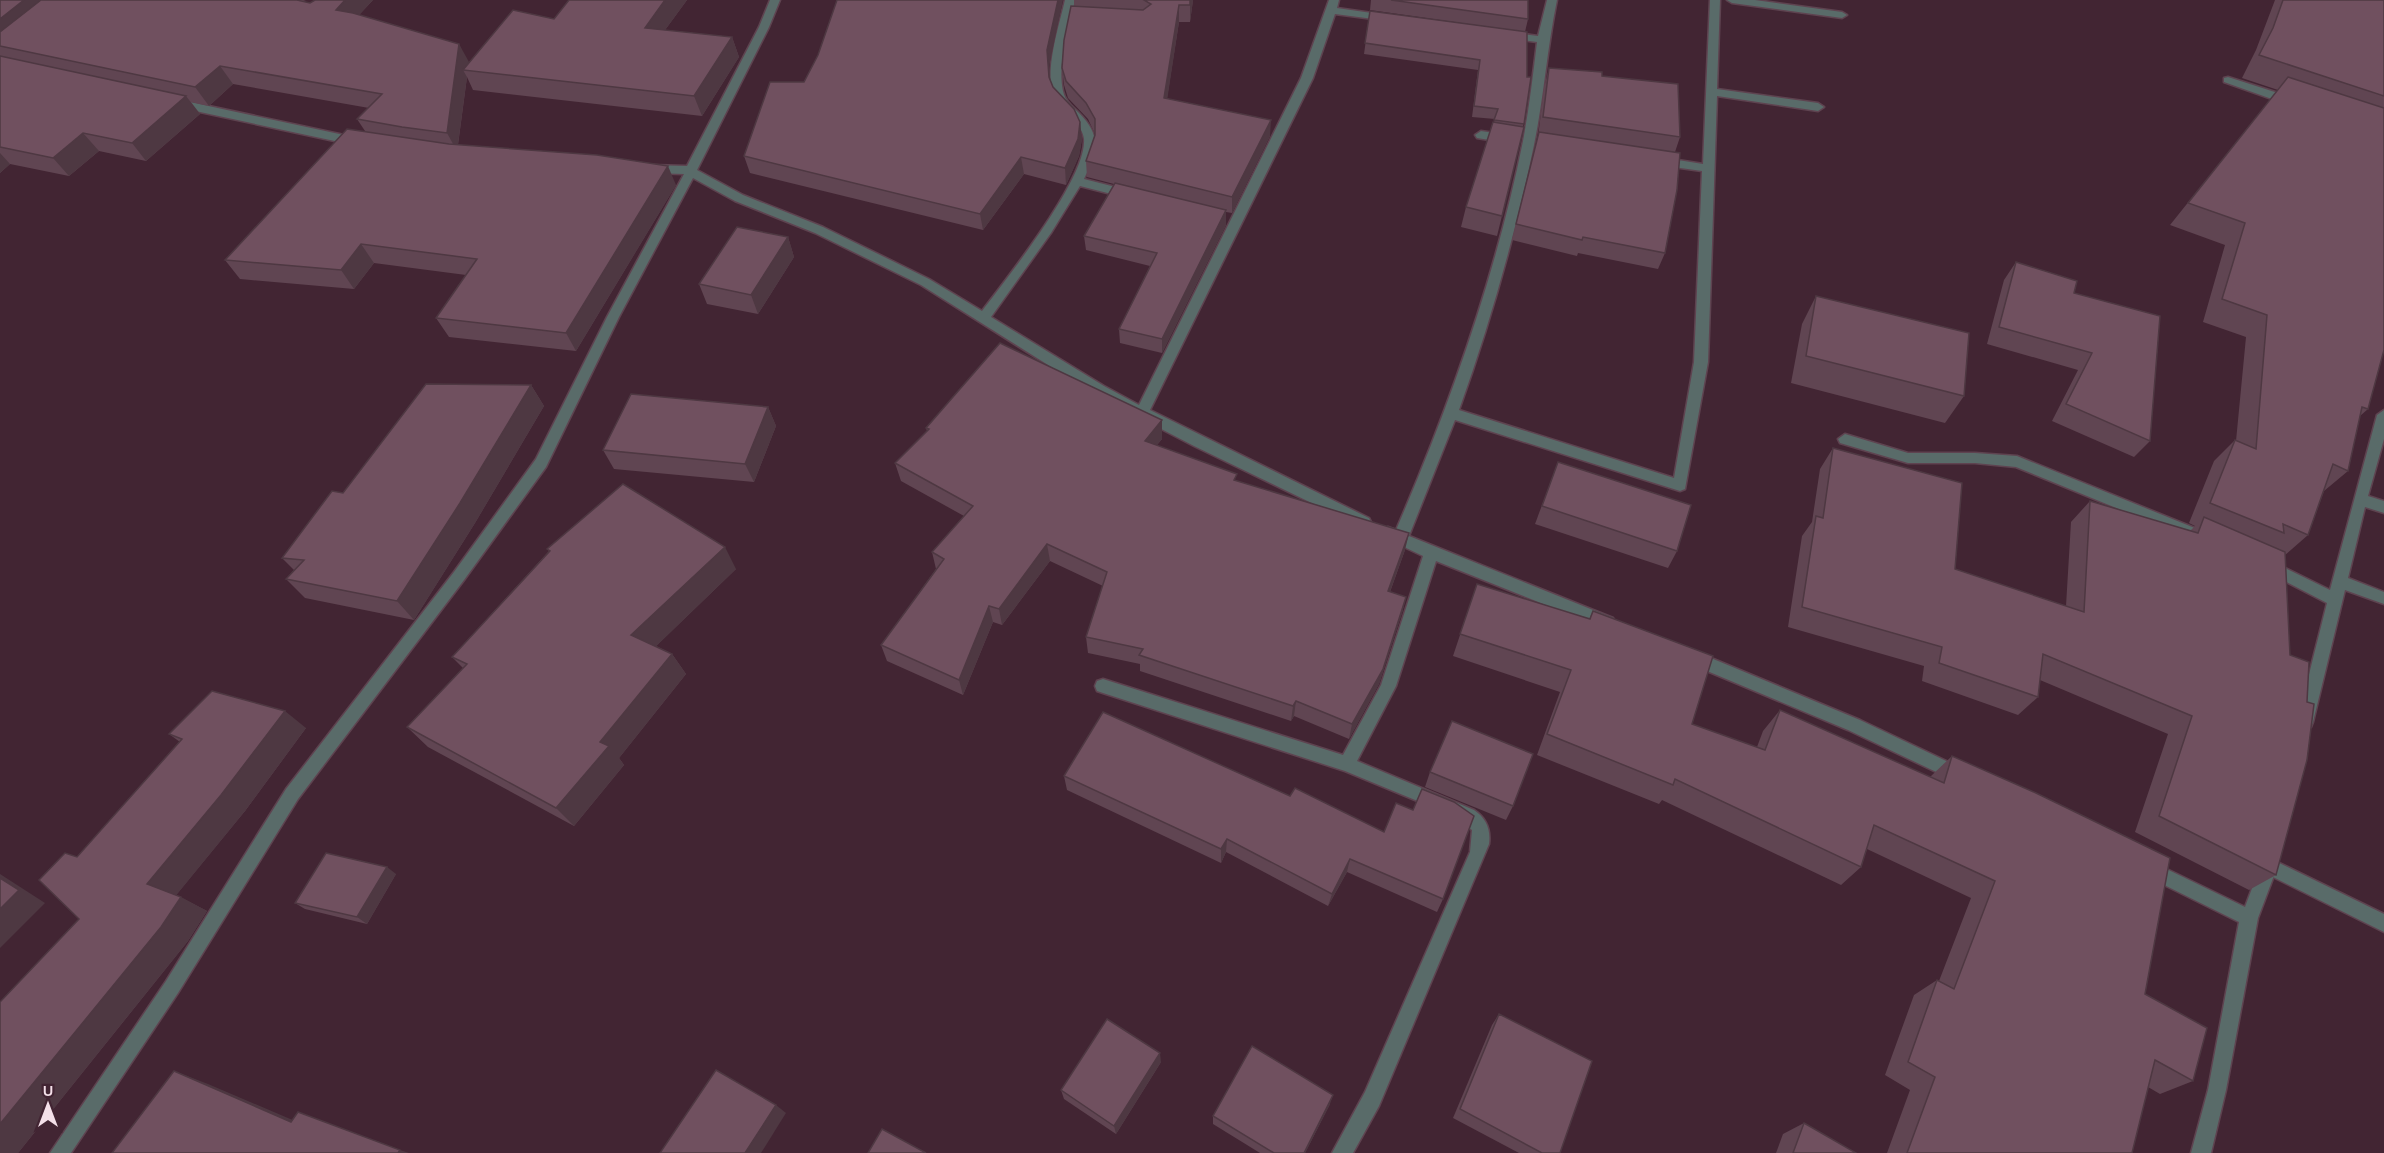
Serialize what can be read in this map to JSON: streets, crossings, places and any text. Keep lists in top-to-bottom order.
{
  "north": "top"
}
